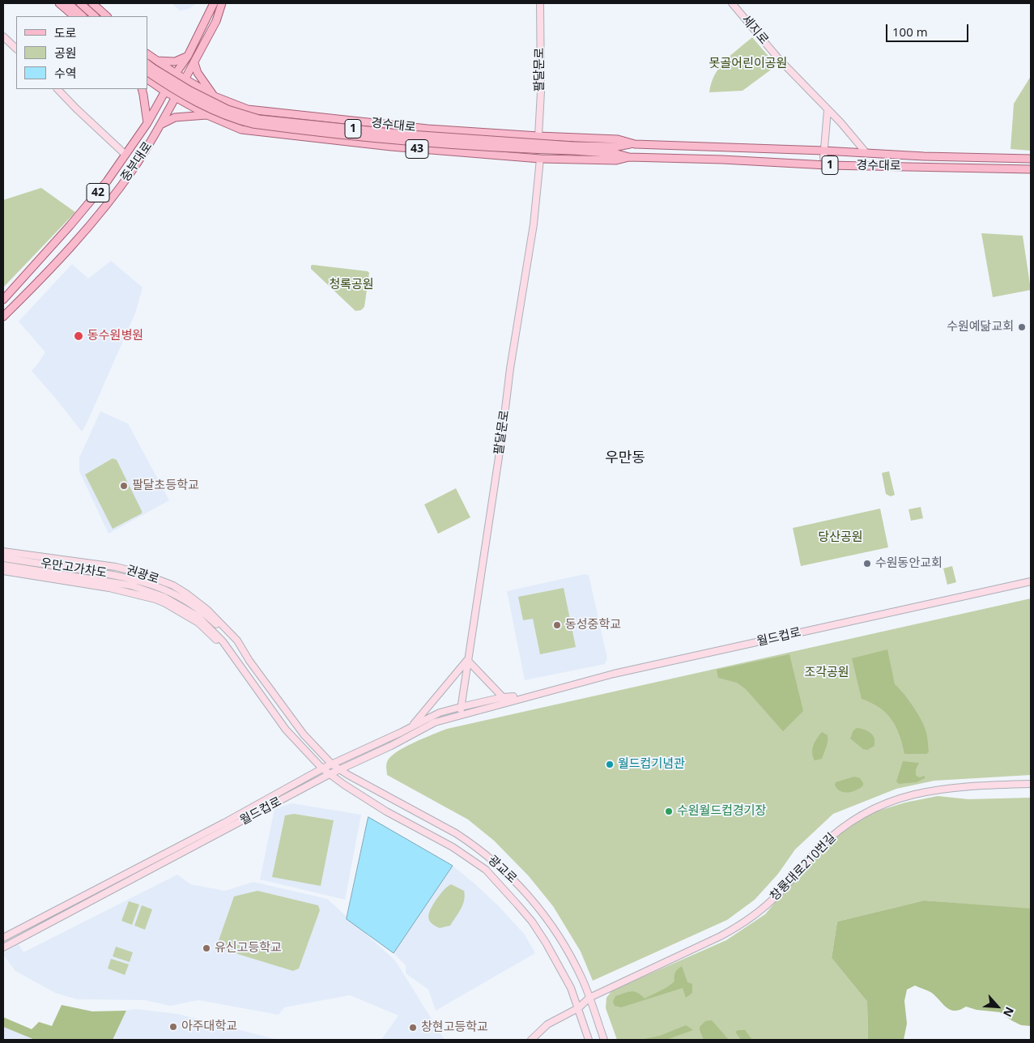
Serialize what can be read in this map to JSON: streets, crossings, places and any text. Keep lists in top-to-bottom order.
{
  "streets": {
    "main road": [
      "경수대로",
      "1",
      "43",
      "중부대로",
      "42"
    ],
    "street": [
      "세지로",
      "팔달문로",
      "우만고가차도",
      "권광로",
      "월드컵로",
      "창룡대로210번길",
      "광교로"
    ]
  },
  "crossings": [
    ["세지로", "경수대로"],
    ["팔달문로", "경수대로"],
    ["팔달문로", "월드컵로"],
    ["경수대로", "1"],
    ["경수대로", "43"],
    ["경수대로", "중부대로"],
    ["43", "중부대로"],
    ["우만고가차도", "권광로"],
    ["권광로", "월드컵로"],
    ["권광로", "광교로"],
    ["월드컵로", "광교로"],
    ["창룡대로210번길", "광교로"]
  ],
  "districts": ["우만동"],
  "parks": [
    "못골어린이공원",
    "청록공원",
    "당산공원",
    "조각공원"
  ],
  "places": [
    "수원예닮교회",
    "동수원병원",
    "팔달초등학교",
    "수원동안교회",
    "동성중학교",
    "월드컵기념관",
    "수원월드컵경기장",
    "유신고등학교",
    "아주대학교",
    "창현고등학교"
  ],
  "legend": ["도로", "공원", "수역"],
  "scale_bar": "100 m",
  "north": "bottom right"
}
